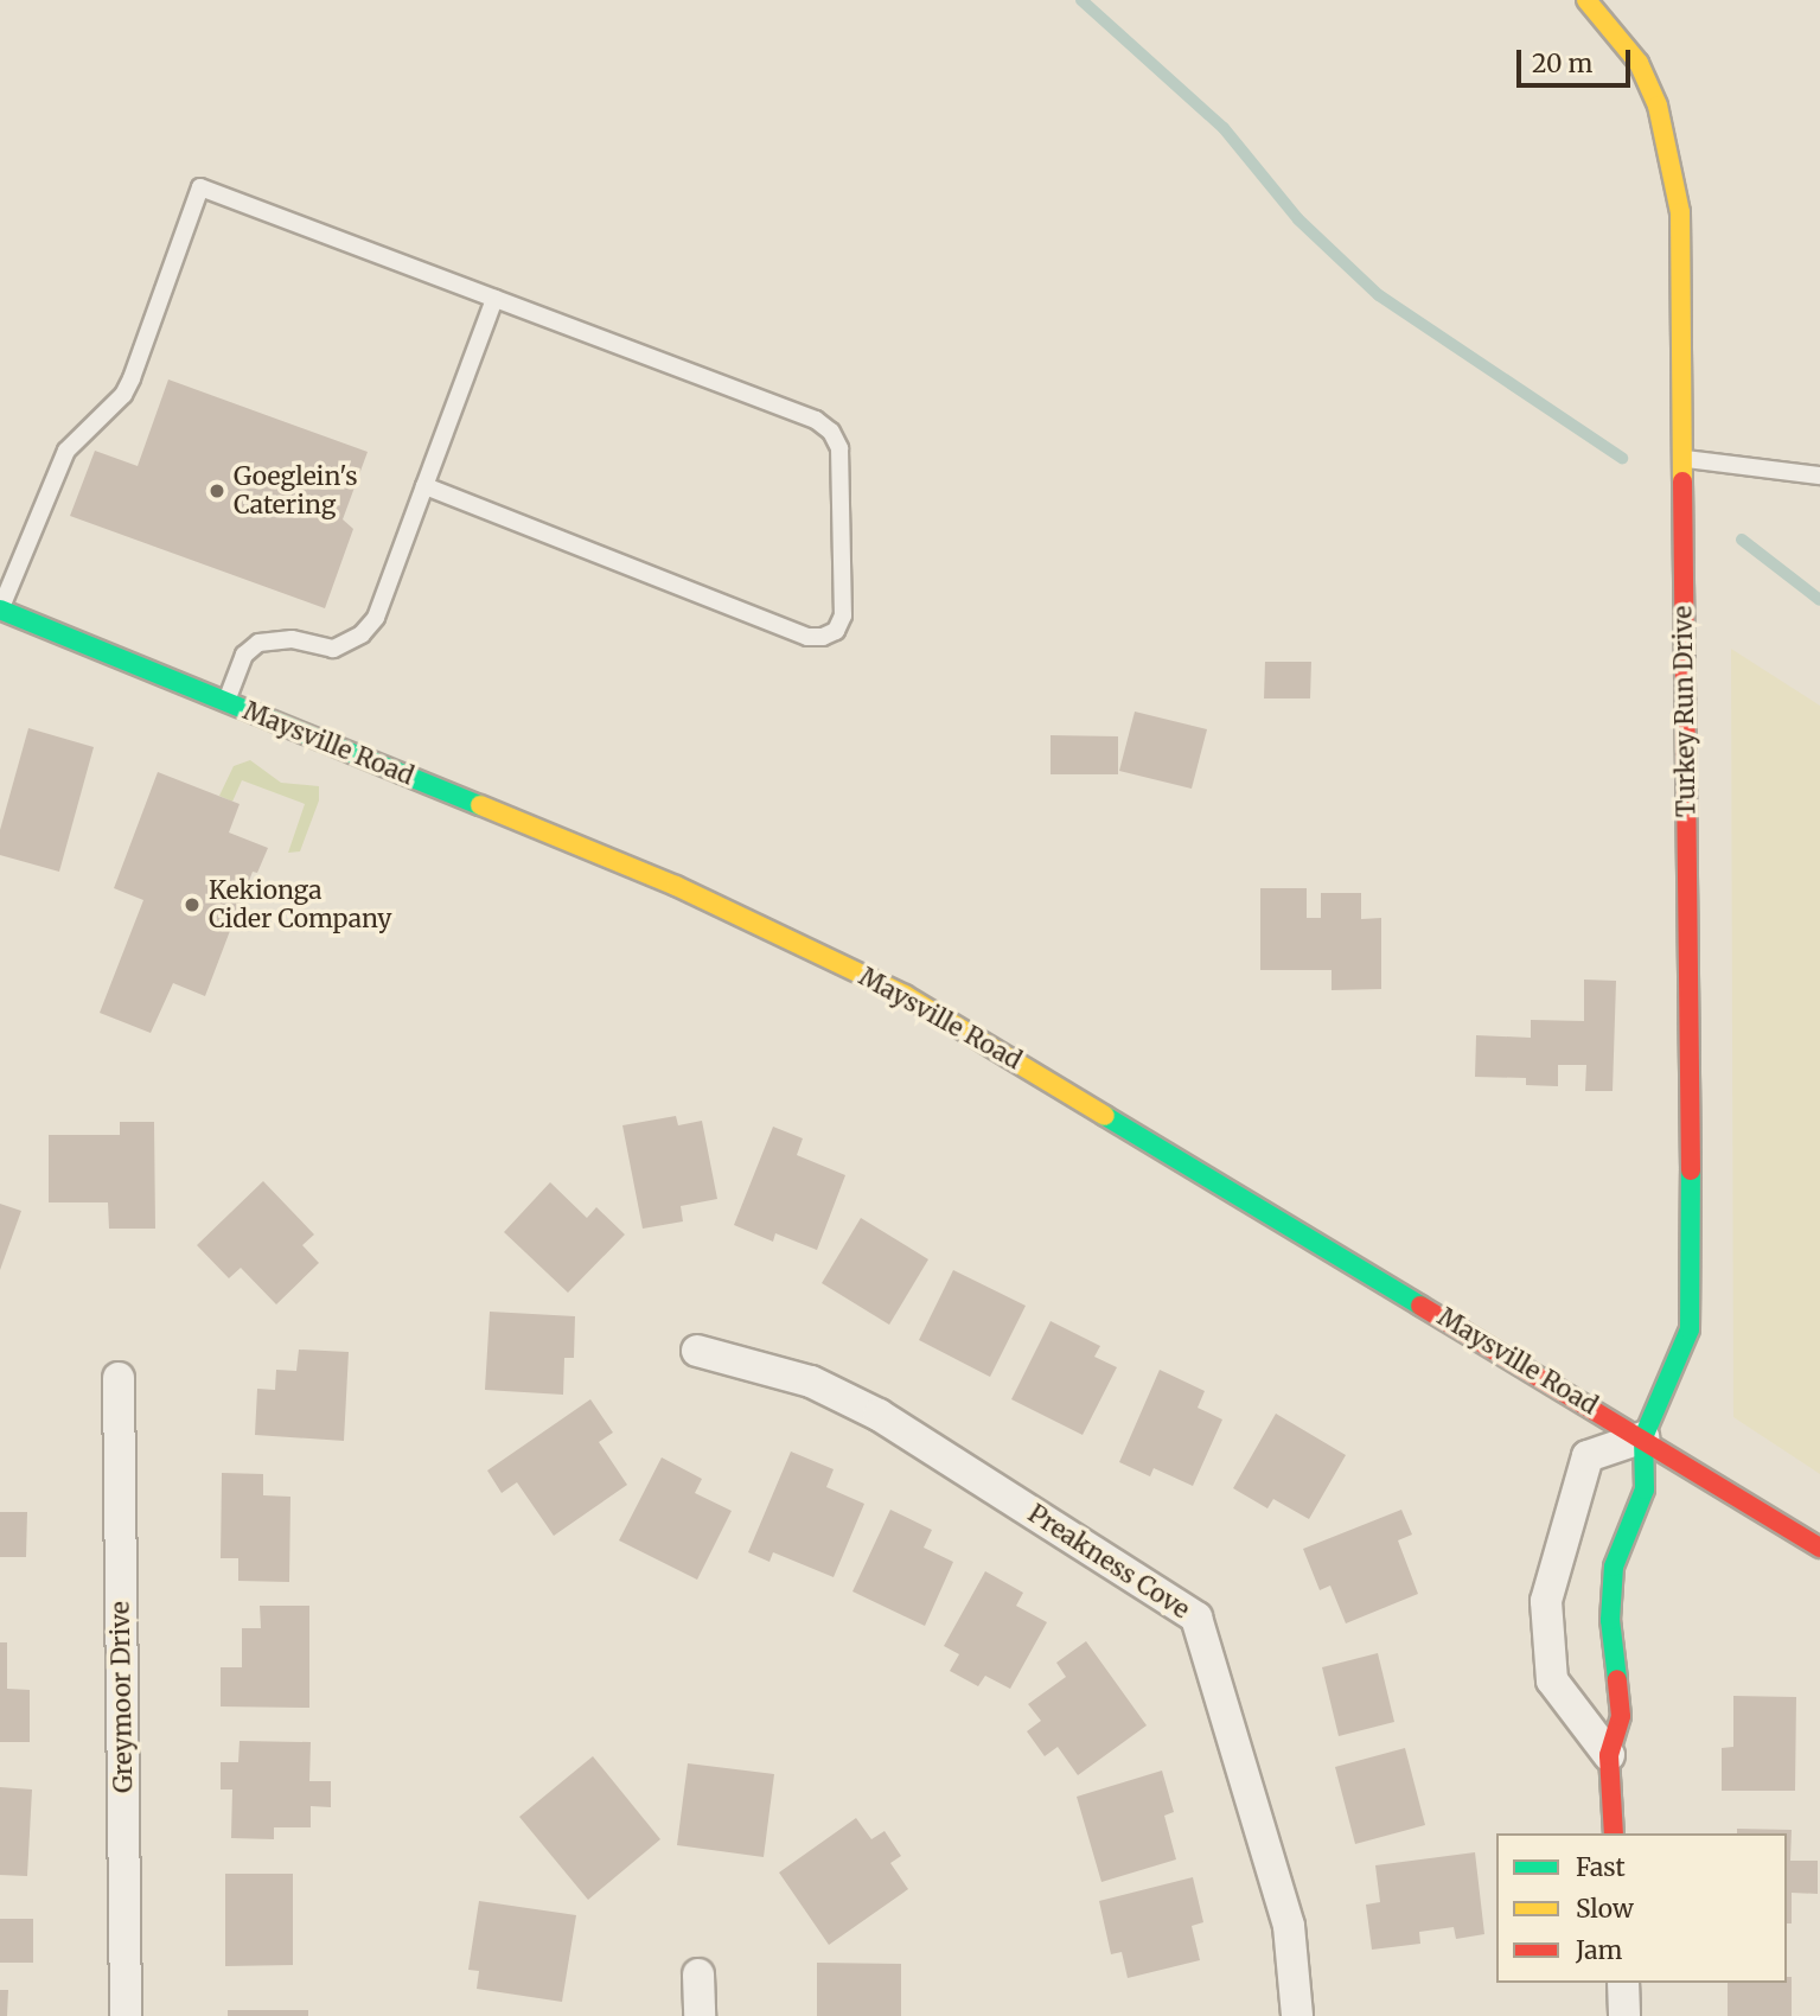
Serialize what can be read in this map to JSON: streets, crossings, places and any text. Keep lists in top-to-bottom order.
{
  "streets": {
    "main road": ["Turkey Run Drive", "Maysville Road"],
    "street": ["Preakness Cove", "Greymoor Drive"]
  },
  "crossings": [
    ["Turkey Run Drive", "Maysville Road"]
  ],
  "places": ["Goeglein's Catering", "Kekionga Cider Company"],
  "legend": ["Fast", "Slow", "Jam"],
  "scale_bar": "20 m"
}
